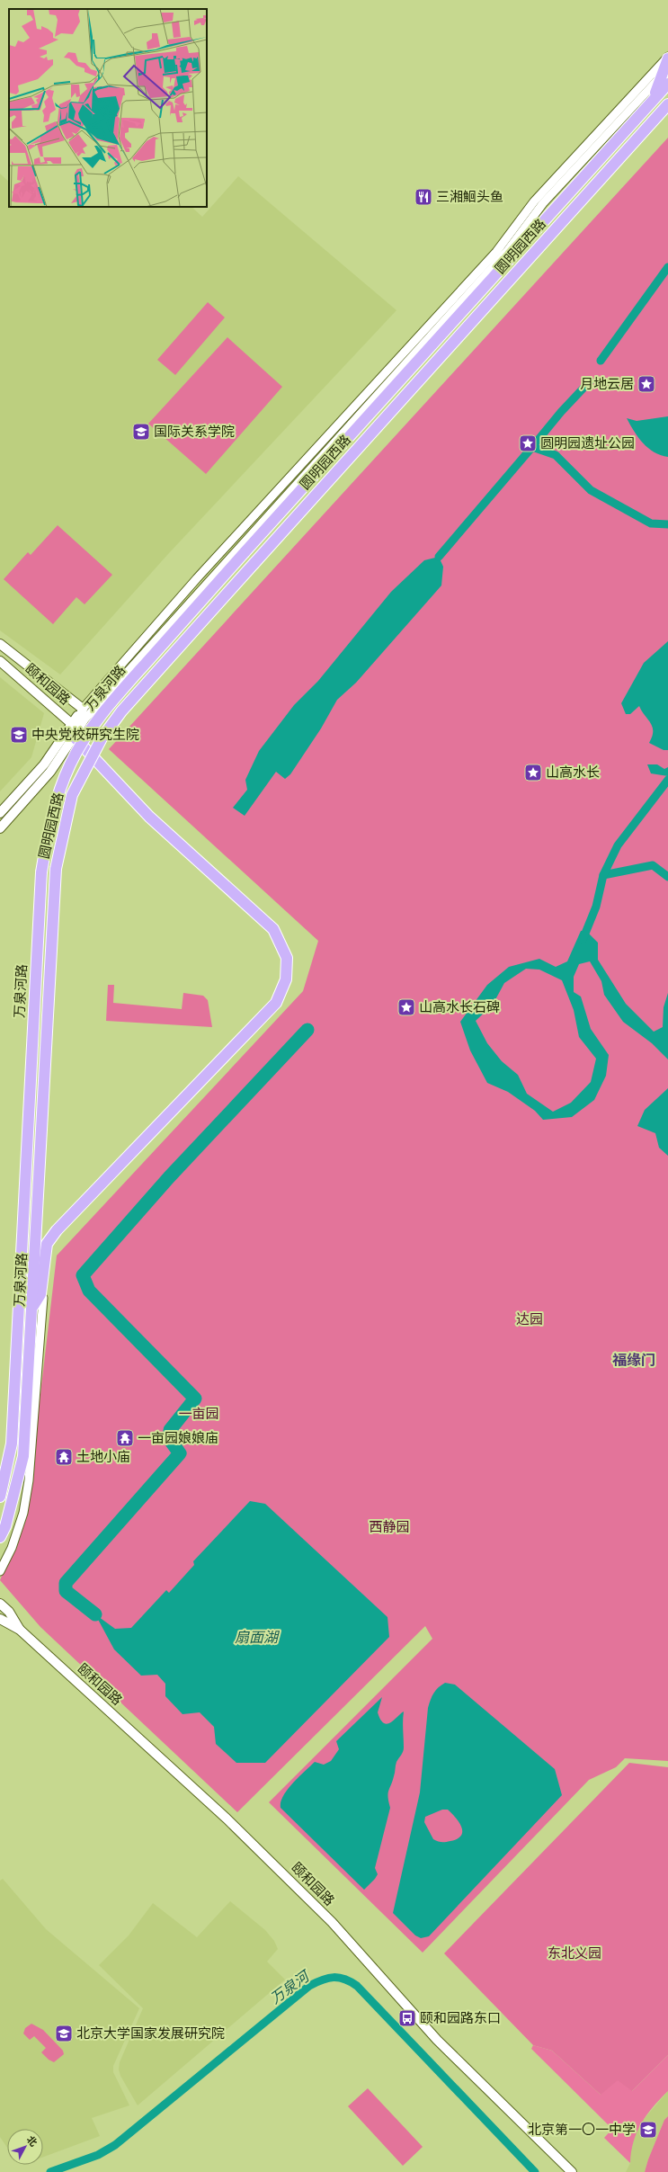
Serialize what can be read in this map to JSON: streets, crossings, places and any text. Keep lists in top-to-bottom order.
{
  "streets": {
    "highway": ["圆明园西路", "万泉河路"],
    "main road": ["颐和园路"]
  },
  "crossings": [
    ["圆明园西路", "颐和园路"],
    ["圆明园西路", "万泉河路"]
  ],
  "districts": ["福缘门"],
  "water": ["扇面湖", "万泉河"],
  "parks": [
    "达园",
    "一亩园",
    "西静园",
    "东北义园"
  ],
  "places": {
    "restaurant": ["三湘鮰头鱼"],
    "place": [
      "月地云居",
      "圆明园遗址公园",
      "山高水长",
      "山高水长石碑"
    ],
    "school or university": [
      "国际关系学院",
      "中央党校研究生院",
      "北京大学国家发展研究院",
      "北京第一〇一中学"
    ],
    "temple": ["一亩园娘娘庙", "土地小庙"],
    "bus stop": ["颐和园路东口"]
  },
  "north": "top right"
}
